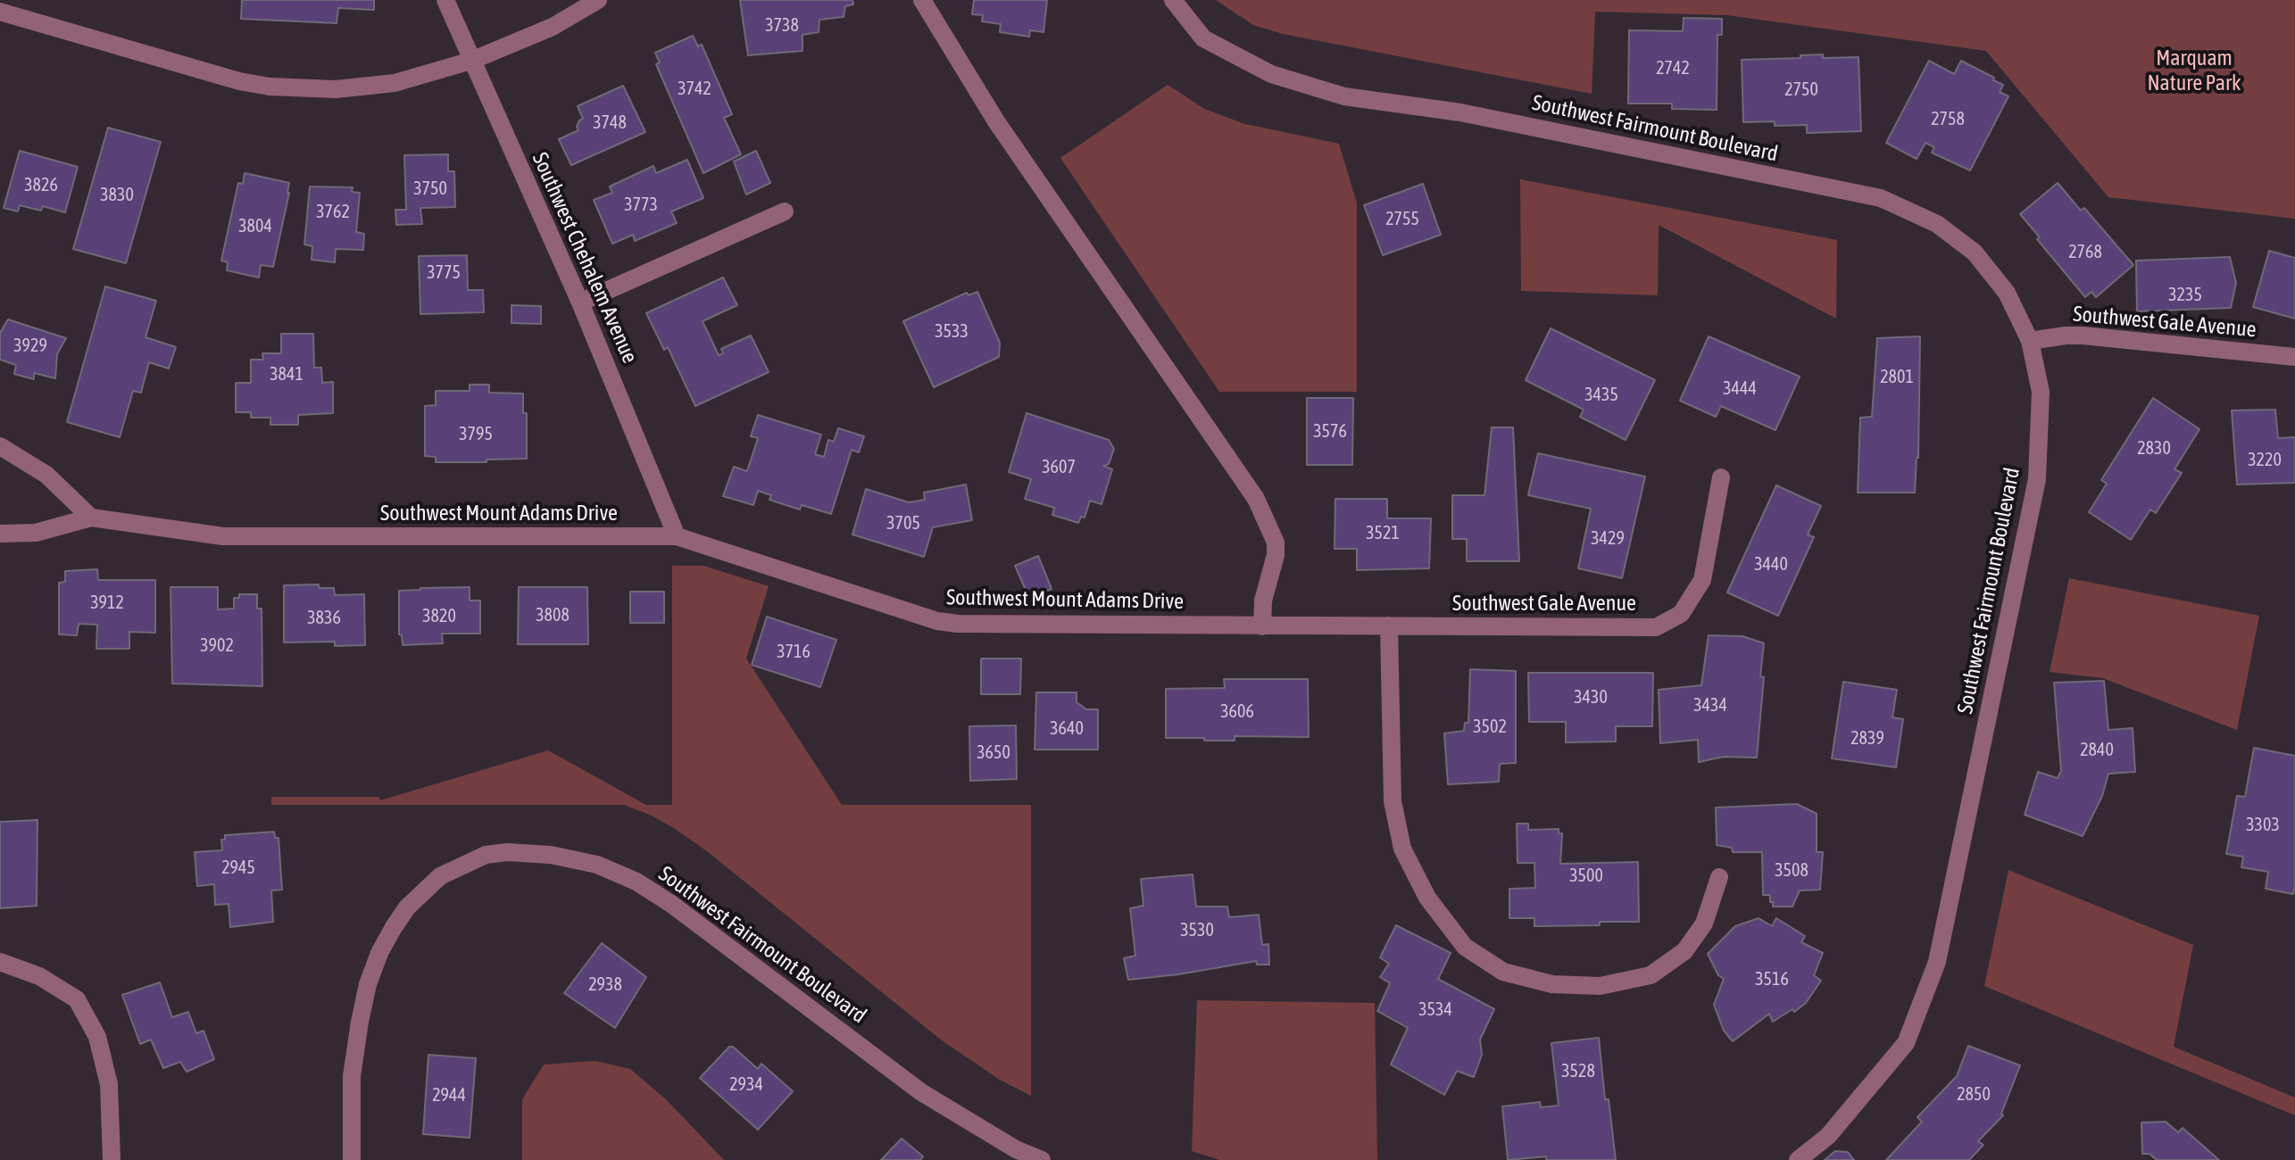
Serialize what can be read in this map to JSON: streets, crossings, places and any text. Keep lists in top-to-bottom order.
{
  "streets": {
    "street": [
      "Southwest Fairmount Boulevard",
      "Southwest Chehalem Avenue",
      "Southwest Gale Avenue",
      "Southwest Mount Adams Drive"
    ]
  },
  "crossings": [
    ["Southwest Fairmount Boulevard", "Southwest Gale Avenue"],
    ["Southwest Chehalem Avenue", "Southwest Mount Adams Drive"],
    ["Southwest Gale Avenue", "Southwest Mount Adams Drive"]
  ],
  "parks": ["Marquam Nature Park"],
  "house_numbers": [
    "3738",
    "2742",
    "3742",
    "2750",
    "2758",
    "3748",
    "3826",
    "3750",
    "3830",
    "3773",
    "3762",
    "2755",
    "3804",
    "2768",
    "3775",
    "3235",
    "3533",
    "3929",
    "3841",
    "2801",
    "3444",
    "3435",
    "3576",
    "3795",
    "2830",
    "3220",
    "3607",
    "3705",
    "3521",
    "3429",
    "3440",
    "3912",
    "3808",
    "3820",
    "3836",
    "3902",
    "3716",
    "3430",
    "3434",
    "3606",
    "3502",
    "3640",
    "2839",
    "2840",
    "3650",
    "3303",
    "2945",
    "3508",
    "3500",
    "3530",
    "3516",
    "2938",
    "3534",
    "3528",
    "2934",
    "2850",
    "2944"
  ]
}
